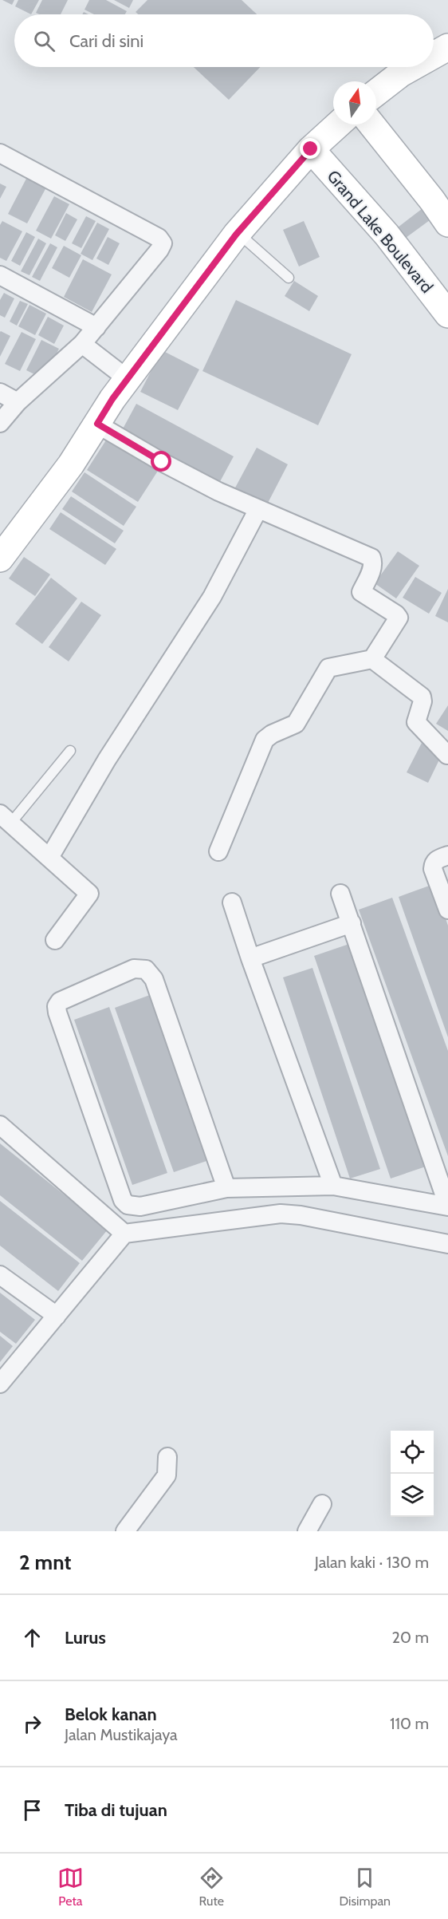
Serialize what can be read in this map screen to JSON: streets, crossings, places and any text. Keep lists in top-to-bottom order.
{
  "streets": {
    "main road": ["Grand Lake Boulevard"]
  },
  "north": "top",
  "page": {
    "search": "Cari di sini",
    "heading": ["2 mnt", "Jalan kaki · 130 m"],
    "list": [
      ["Lurus", "20 m"],
      ["Belok kanan", "Jalan Mustikajaya", "110 m"],
      "Tiba di tujuan"
    ],
    "nav": ["Peta", "Rute", "Disimpan"]
  }
}
